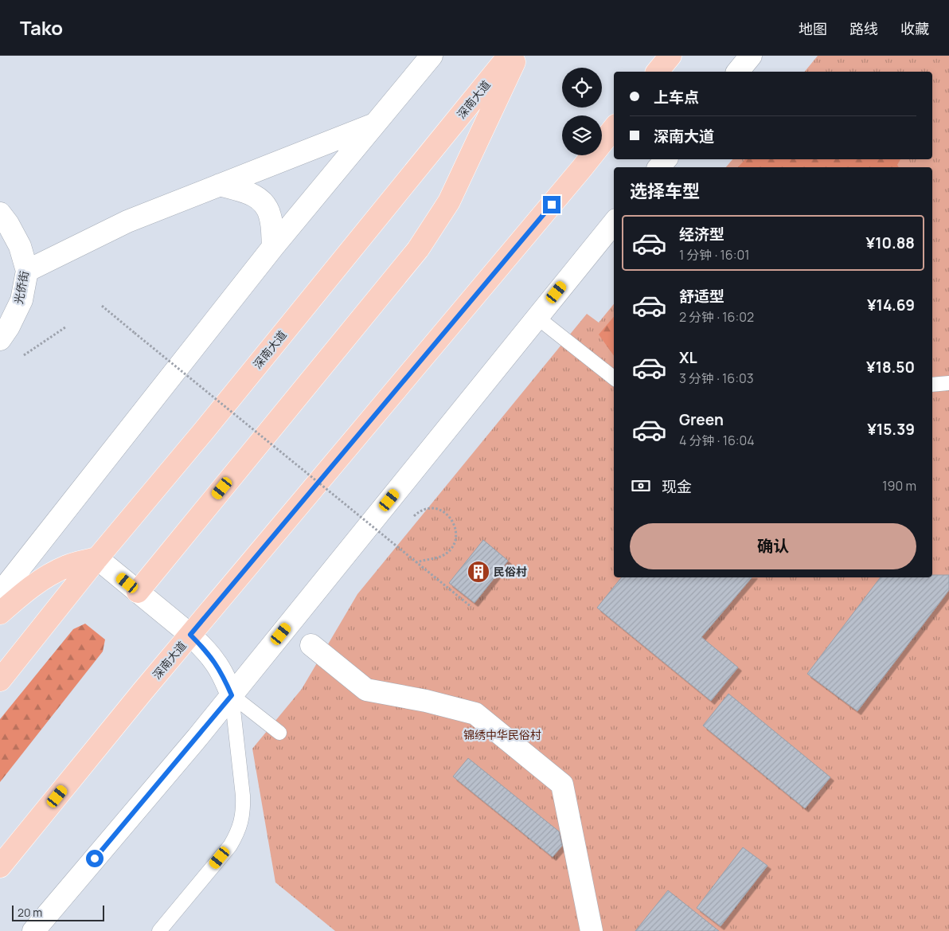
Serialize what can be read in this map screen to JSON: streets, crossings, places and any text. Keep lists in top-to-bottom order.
{
  "streets": {
    "main road": ["深南大道", "光侨街"]
  },
  "parks": ["锦绣中华民俗村"],
  "places": {
    "building": ["民俗村"]
  },
  "scale_bar": "20 m",
  "page": {
    "header": "Tako",
    "nav": ["地图", "路线", "收藏"],
    "banner": ["上车点", "深南大道"],
    "heading": "选择车型",
    "list": [
      {
        "name": "经济型",
        "note": "1 分钟 · 16:01",
        "value": "¥10.88"
      },
      {
        "name": "舒适型",
        "note": "2 分钟 · 16:02",
        "value": "¥14.69"
      },
      {
        "name": "XL",
        "note": "3 分钟 · 16:03",
        "value": "¥18.50"
      },
      {
        "name": "Green",
        "note": "4 分钟 · 16:04",
        "value": "¥15.39"
      }
    ],
    "pay": ["现金", "190 m"],
    "buttons": "确认",
    "scale": "20 m"
  }
}
